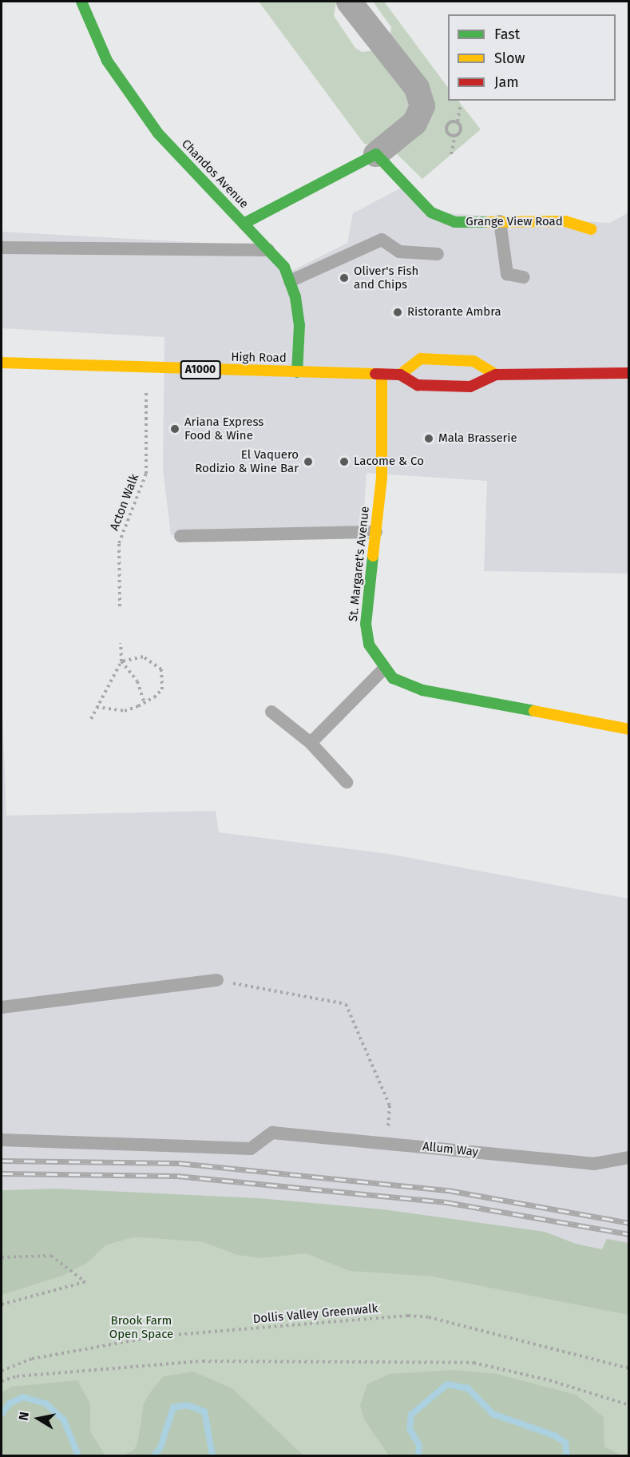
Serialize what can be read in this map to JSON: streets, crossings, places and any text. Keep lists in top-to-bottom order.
{
  "streets": {
    "street": [
      "Chandos Avenue",
      "Grange View Road",
      "High Road",
      "A1000",
      "St. Margaret's Avenue"
    ],
    "lane": ["Allum Way"],
    "path": ["Acton Walk", "Dollis Valley Greenwalk"]
  },
  "crossings": [
    ["Chandos Avenue", "High Road"],
    ["High Road", "Acton Walk"],
    ["High Road", "St. Margaret's Avenue"]
  ],
  "parks": ["Brook Farm Open Space"],
  "places": [
    "Oliver's Fish and Chips",
    "Ristorante Ambra",
    "Ariana Express Food & Wine",
    "Mala Brasserie",
    "El Vaquero Rodizio & Wine Bar",
    "Lacome & Co"
  ],
  "legend": ["Fast", "Slow", "Jam"],
  "north": "left"
}
